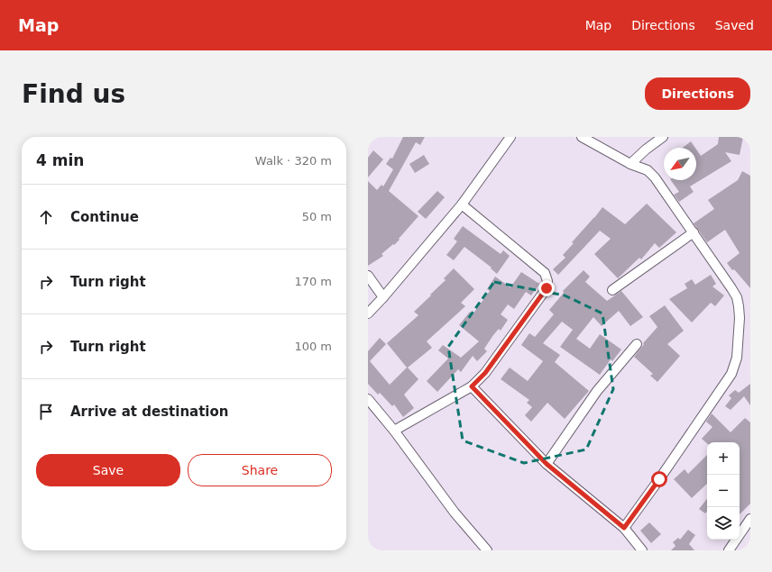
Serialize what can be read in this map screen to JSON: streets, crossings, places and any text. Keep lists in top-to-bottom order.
{
  "north": "bottom left",
  "page": {
    "header": "Map",
    "nav": ["Map", "Directions", "Saved"],
    "buttons": [
      "Directions",
      ["Save", "Share"]
    ],
    "title": "Find us",
    "heading": ["4 min", "Walk · 320 m"],
    "list": [
      ["Continue", "50 m"],
      ["Turn right", "170 m"],
      ["Turn right", "100 m"],
      "Arrive at destination"
    ],
    "map_buttons": ["+", "−"]
  }
}
